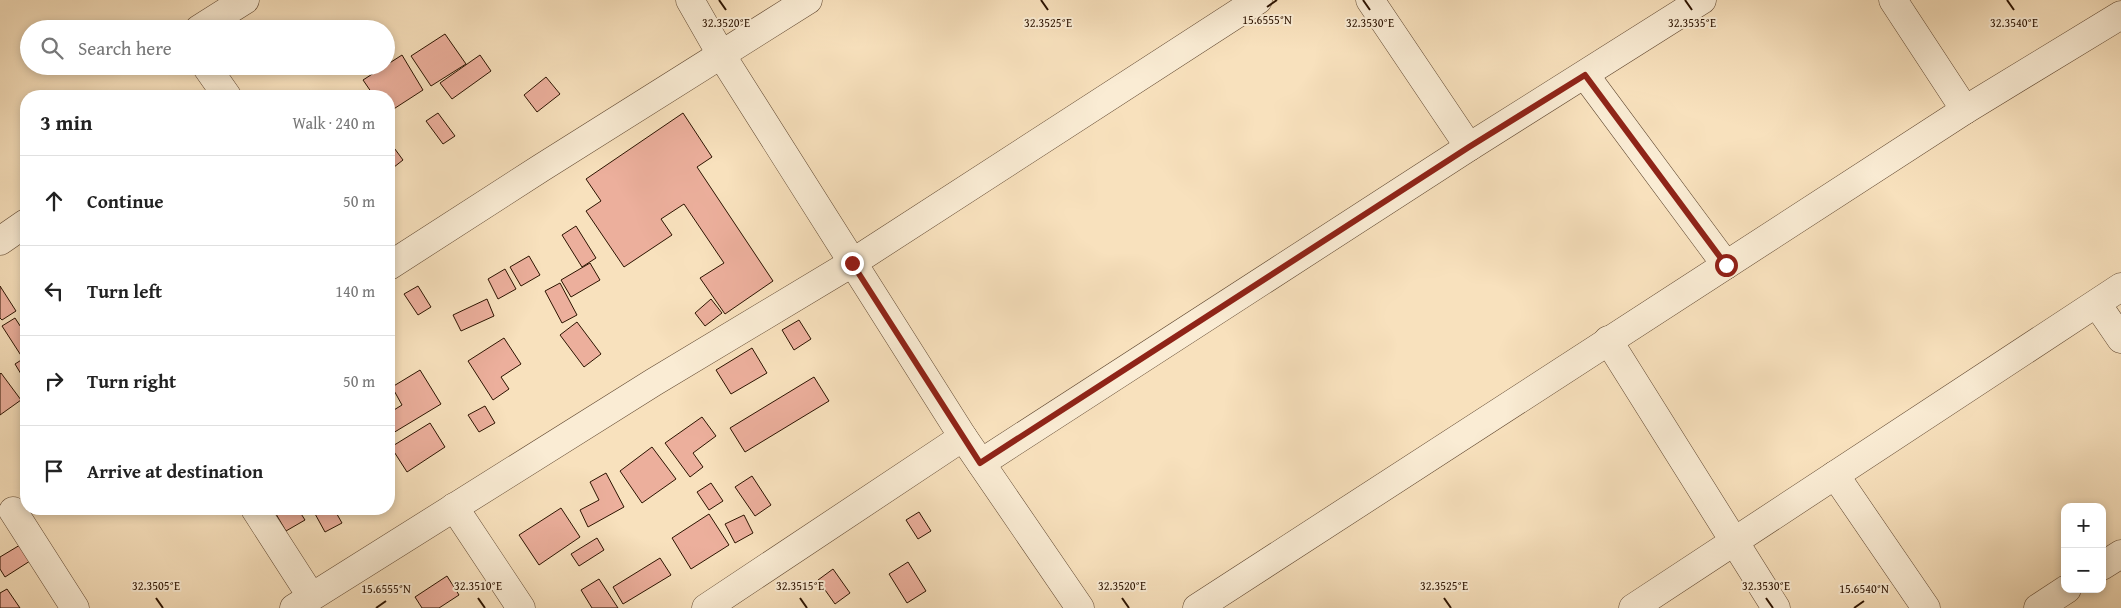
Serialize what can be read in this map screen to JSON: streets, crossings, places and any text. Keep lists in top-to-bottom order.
{
  "page": {
    "search": "Search here",
    "heading": ["3 min", "Walk · 240 m"],
    "list": [
      ["Continue", "50 m"],
      ["Turn left", "140 m"],
      ["Turn right", "50 m"],
      "Arrive at destination"
    ],
    "map_buttons": ["+", "−"]
  },
  "coordinates": [
    "15.6555°N",
    "32.3540°E",
    "32.3520°E",
    "32.3525°E",
    "32.3530°E",
    "32.3535°E",
    "32.3505°E",
    "32.3510°E",
    "32.3515°E",
    "15.6540°N"
  ]
}
